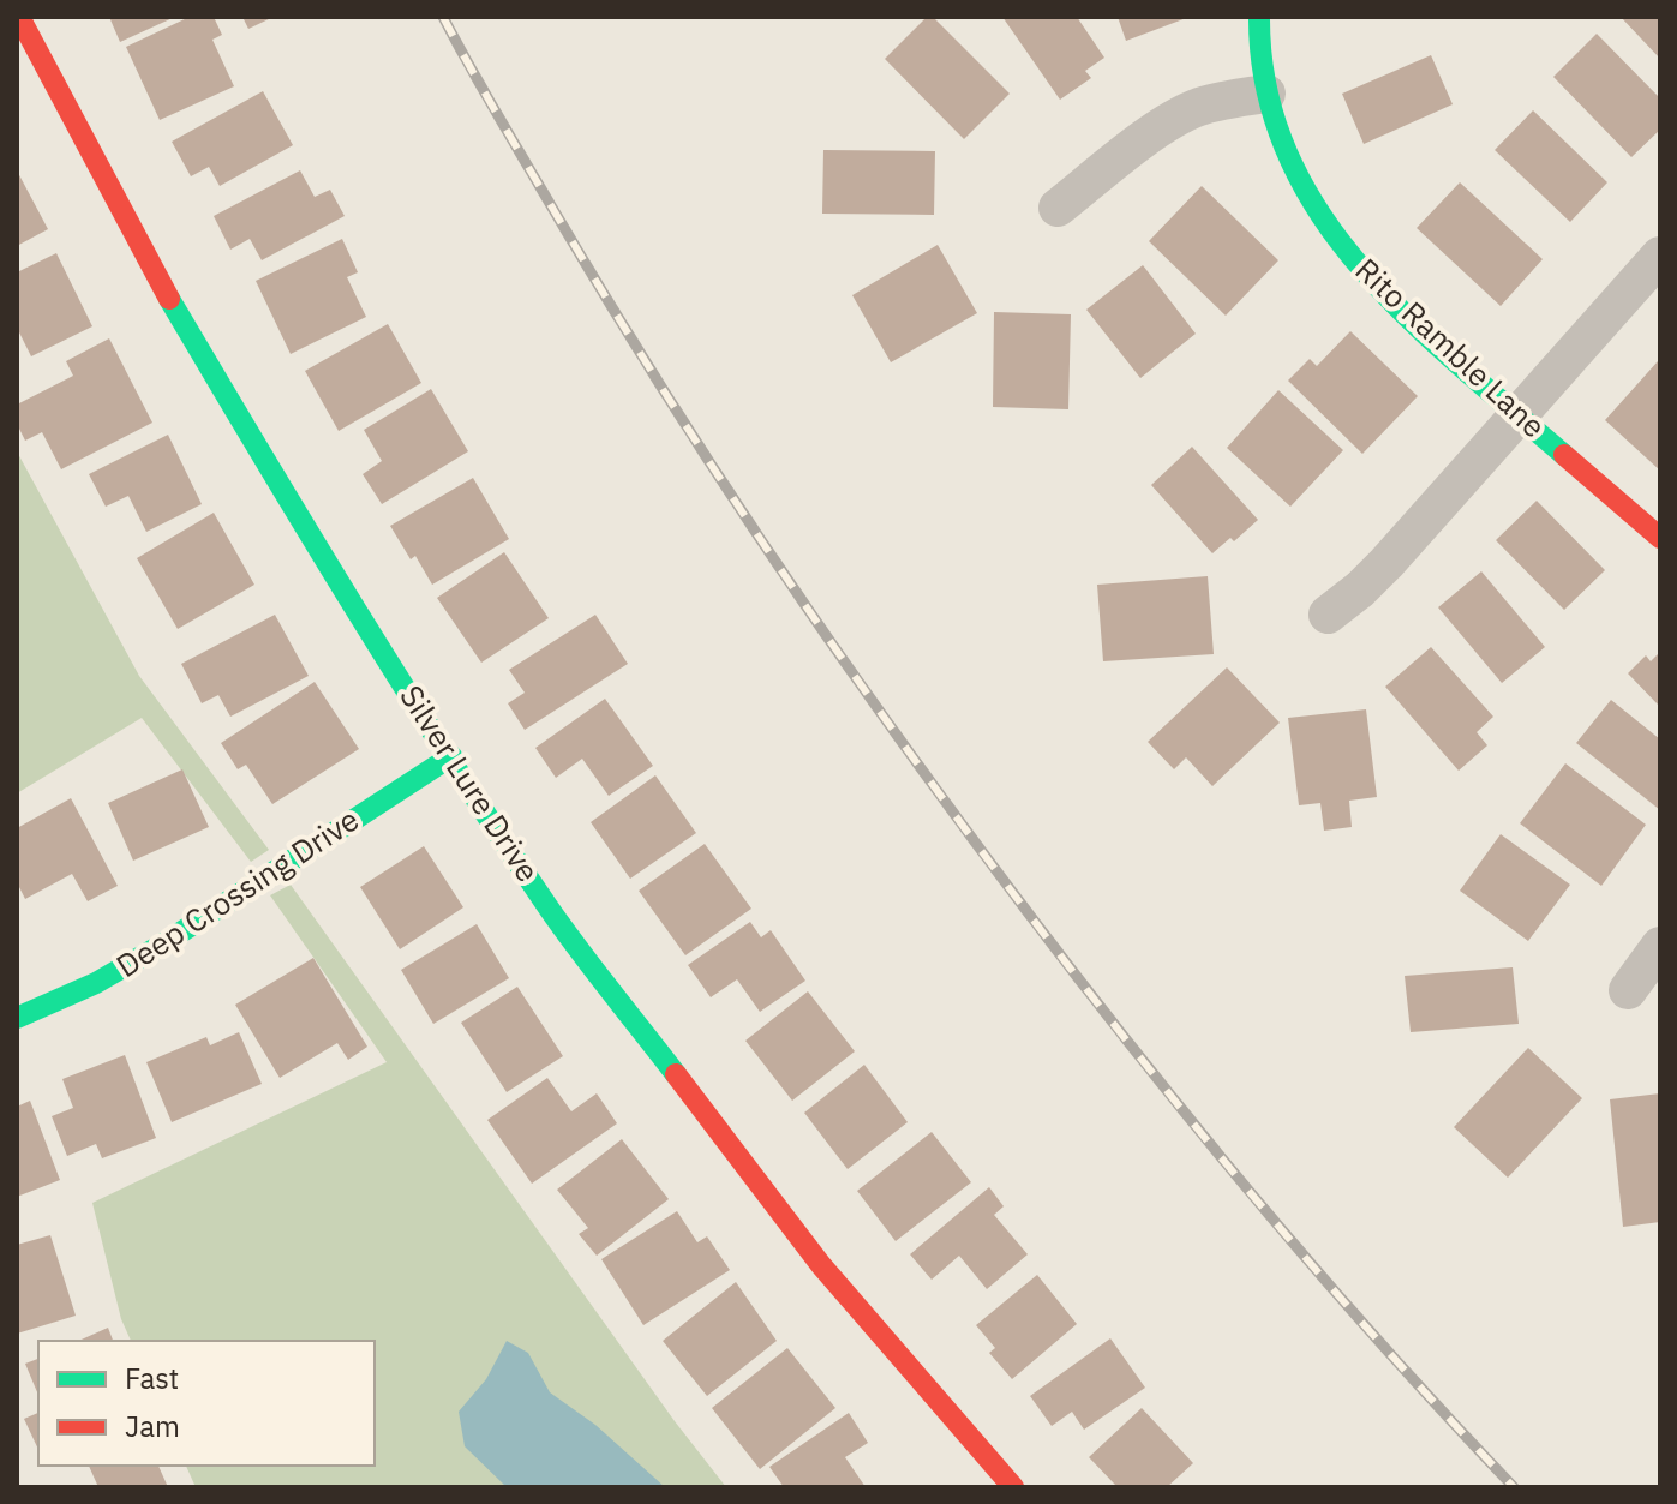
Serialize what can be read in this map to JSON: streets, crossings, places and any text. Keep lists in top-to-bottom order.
{
  "streets": {
    "street": ["Rito Ramble Lane", "Silver Lure Drive", "Deep Crossing Drive"]
  },
  "crossings": [
    ["Silver Lure Drive", "Deep Crossing Drive"]
  ],
  "legend": ["Fast", "Jam"]
}
